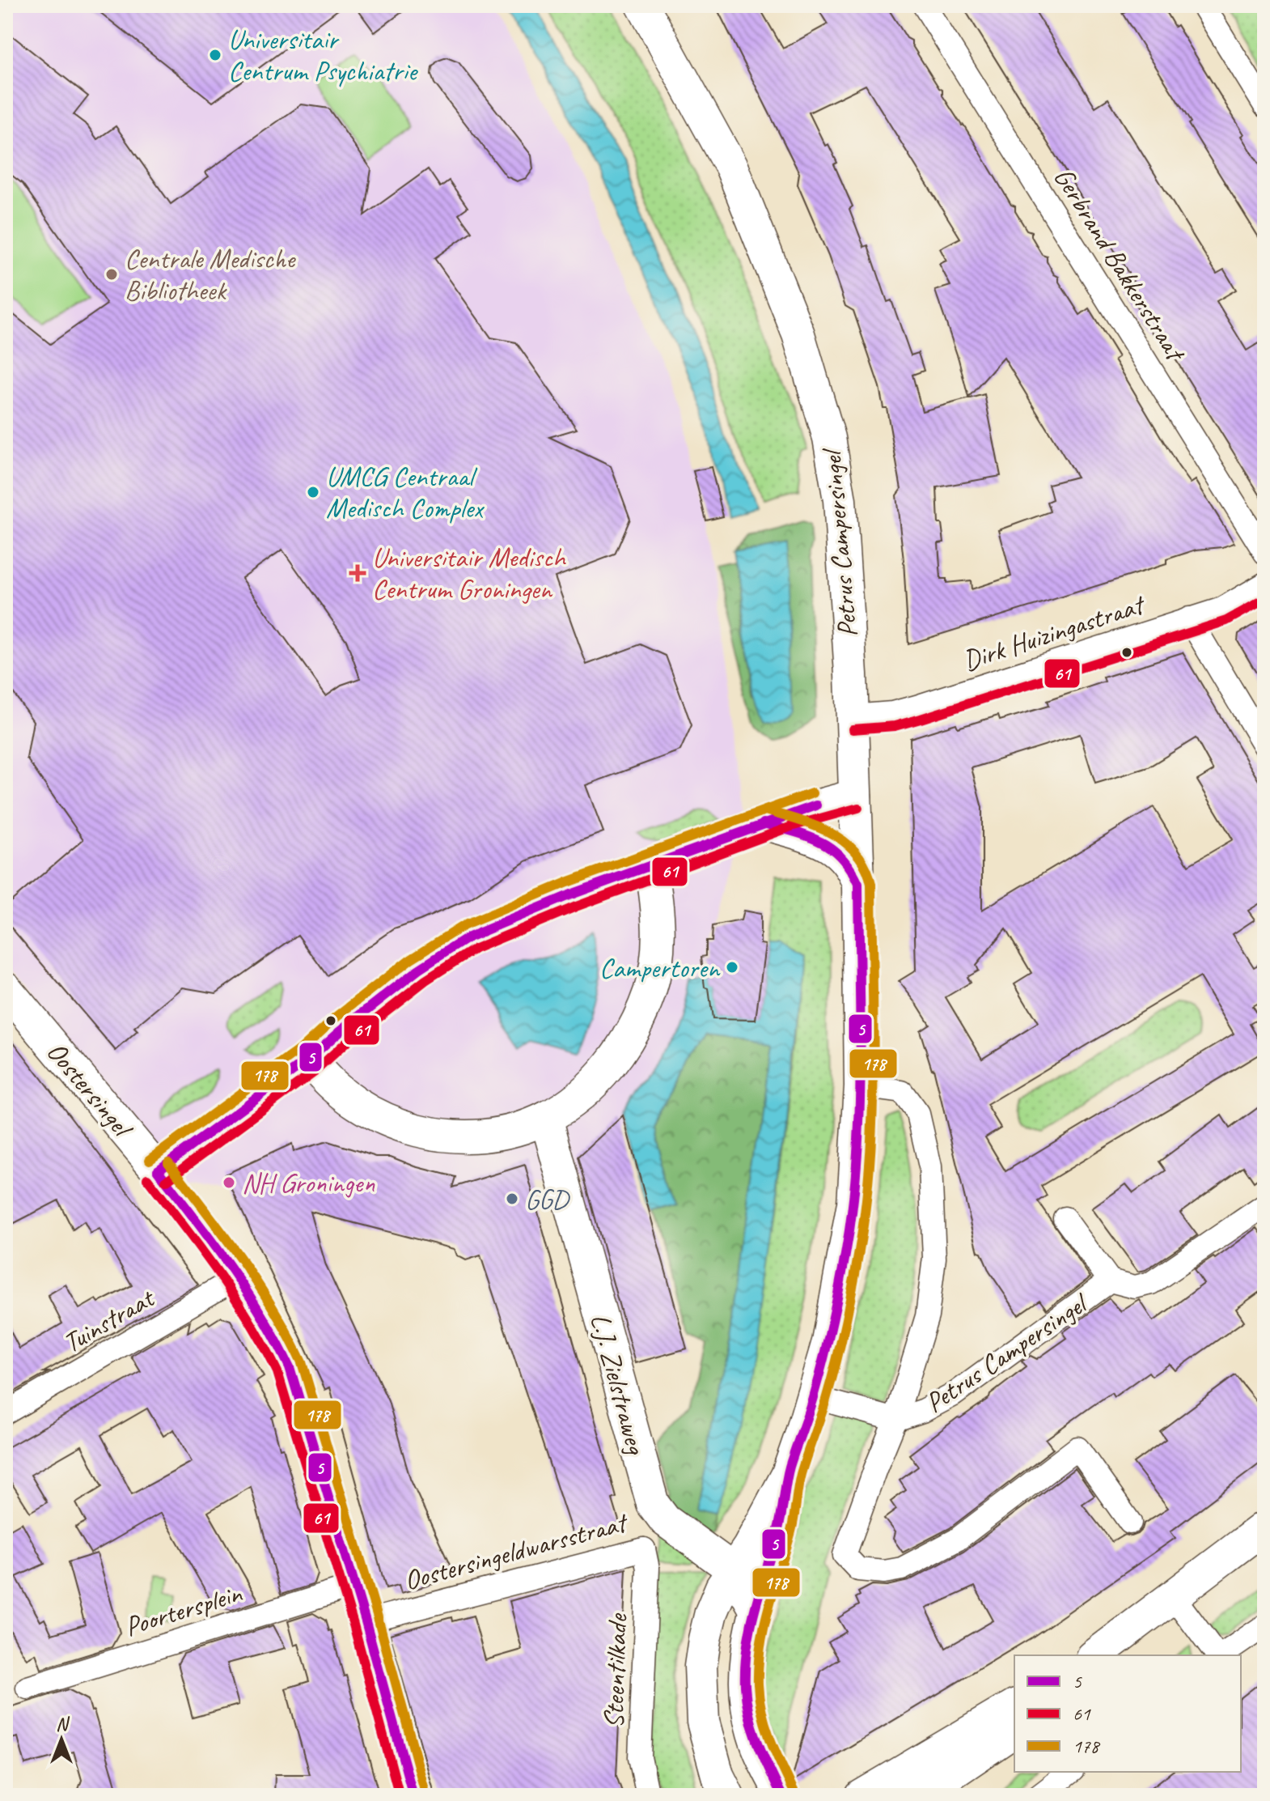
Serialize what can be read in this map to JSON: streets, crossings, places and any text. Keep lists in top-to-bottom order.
{
  "streets": {
    "main road": ["Petrus Campersingel", "Oostersingel", "L.J. Zielstraweg"],
    "street": [
      "Gerbrand Bakkerstraat",
      "Dirk Huizingastraat",
      "Tuinstraat",
      "Oostersingeldwarsstraat",
      "Poortersplein",
      "Steentilkade"
    ]
  },
  "crossings": [
    ["Petrus Campersingel", "Dirk Huizingastraat"],
    ["Oostersingel", "Tuinstraat"],
    ["Oostersingel", "Oostersingeldwarsstraat"],
    ["Oostersingel", "Poortersplein"],
    ["L.J. Zielstraweg", "Oostersingeldwarsstraat"],
    ["Oostersingeldwarsstraat", "Steentilkade"]
  ],
  "places": {
    "other": [
      "Universitair Centrum Psychiatrie",
      "Centrale Medische Bibliotheek",
      "UMCG Centraal Medisch Complex",
      "Campertoren",
      "NH Groningen",
      "GGD"
    ],
    "health": ["Universitair Medisch Centrum Groningen"]
  },
  "lines": ["transit line 61", "transit line 178", "transit line 5"],
  "legend": ["5", "61", "178"],
  "north": "top"
}
